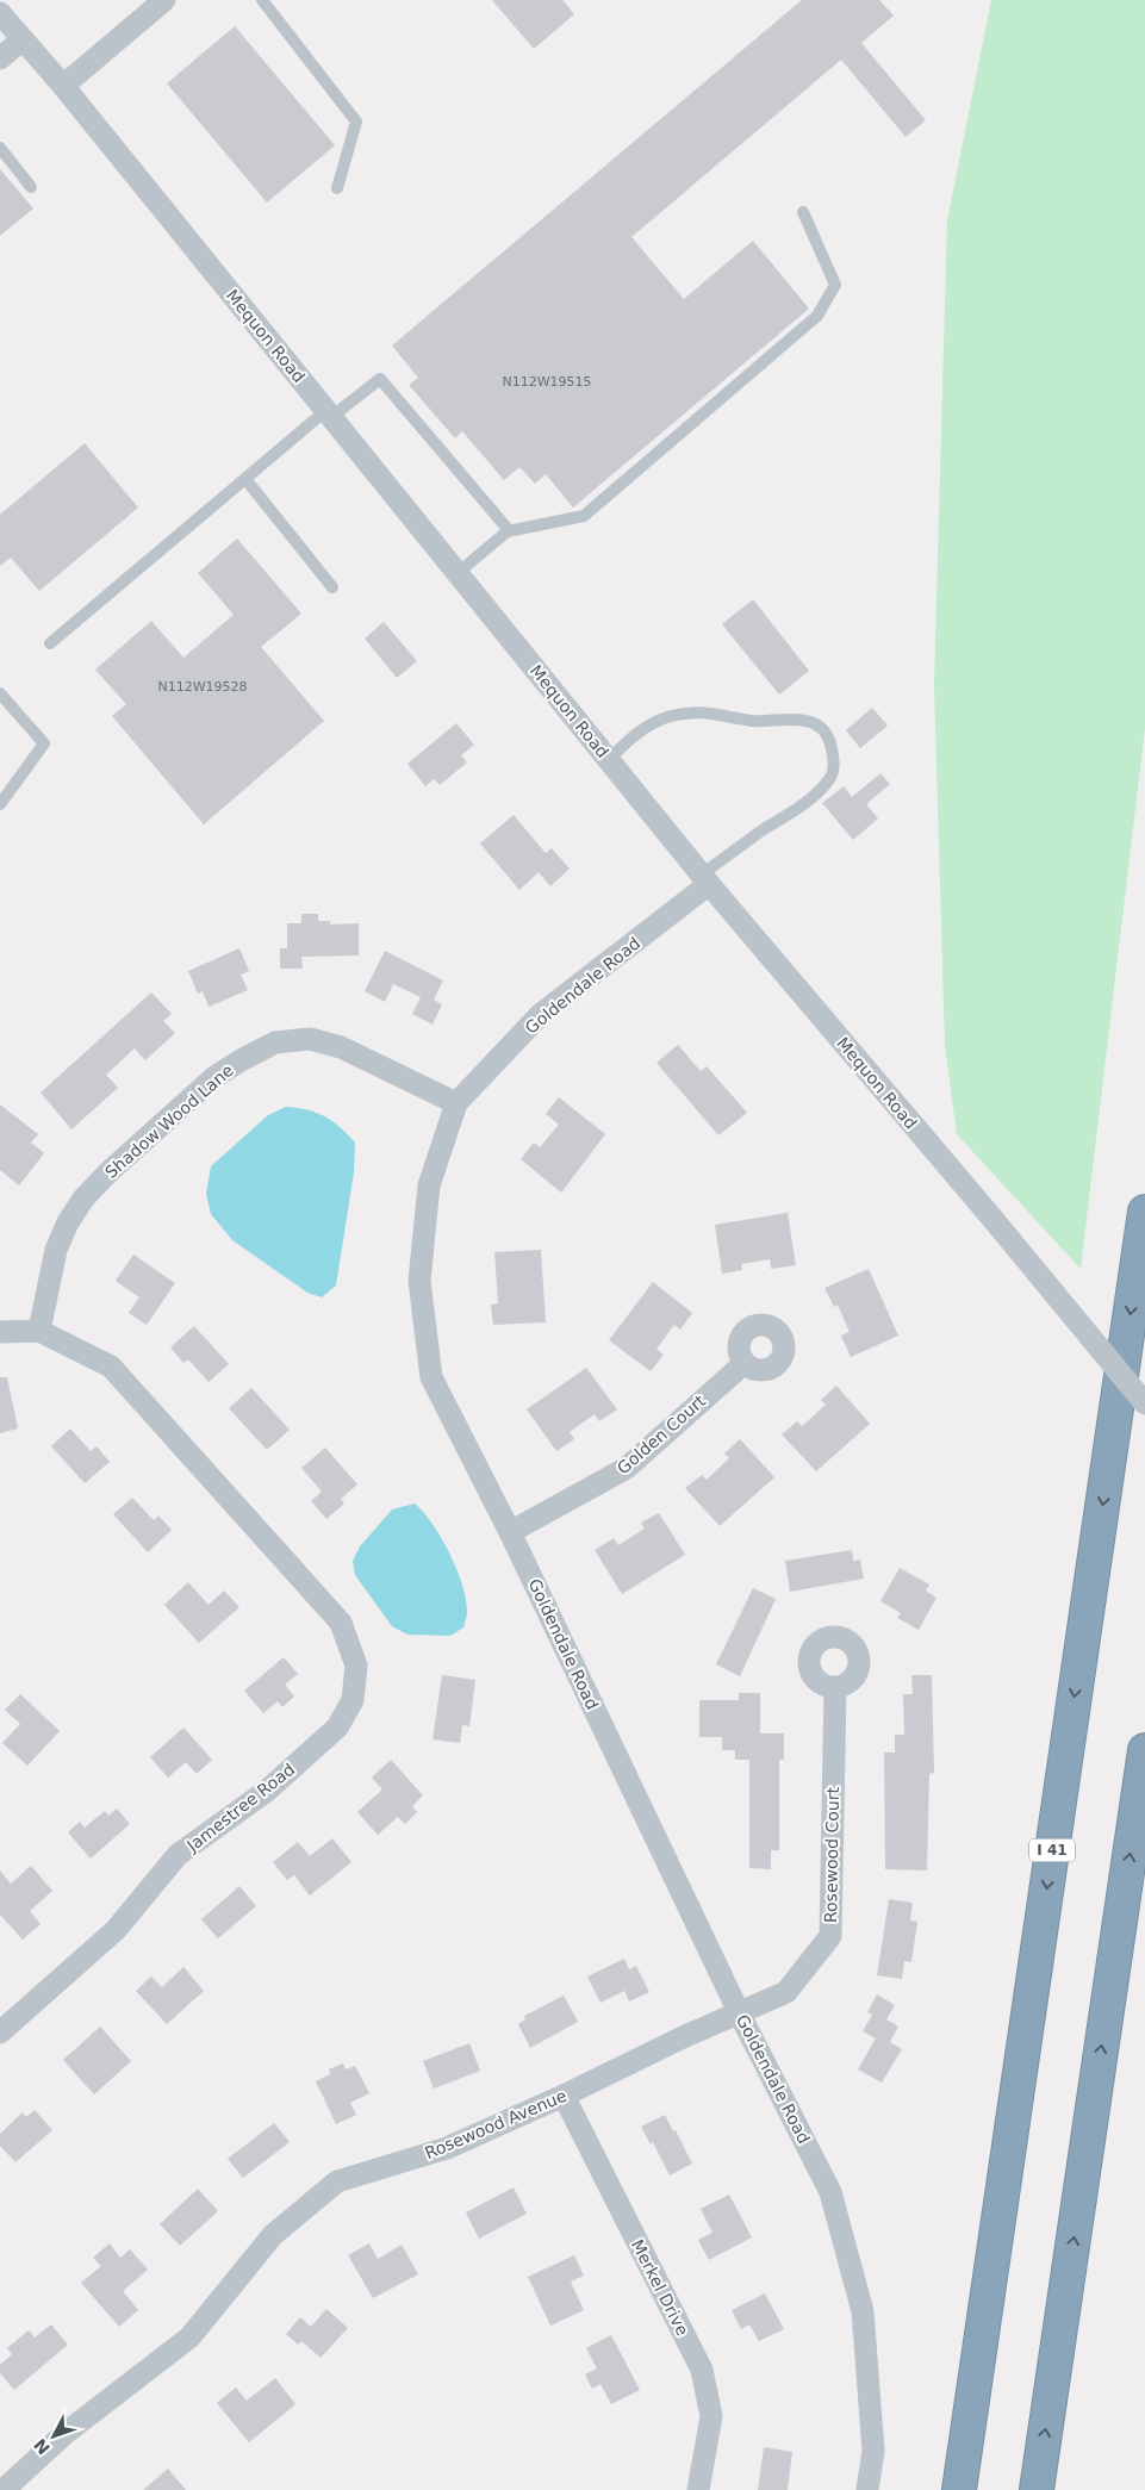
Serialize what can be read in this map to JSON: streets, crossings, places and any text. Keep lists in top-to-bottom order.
{
  "streets": {
    "highway": ["I 41"],
    "street": [
      "Mequon Road",
      "Goldendale Road",
      "Shadow Wood Lane",
      "Golden Court",
      "Jamestree Road",
      "Rosewood Court",
      "Rosewood Avenue",
      "Merkel Drive"
    ]
  },
  "crossings": [
    ["Mequon Road", "Goldendale Road"],
    ["Goldendale Road", "Shadow Wood Lane"],
    ["Goldendale Road", "Golden Court"],
    ["Goldendale Road", "Rosewood Court"],
    ["Goldendale Road", "Rosewood Avenue"],
    ["Shadow Wood Lane", "Jamestree Road"],
    ["Rosewood Court", "Rosewood Avenue"],
    ["Rosewood Avenue", "Merkel Drive"]
  ],
  "house_numbers": ["N112W19515", "N112W19528"],
  "north": "bottom left"
}
